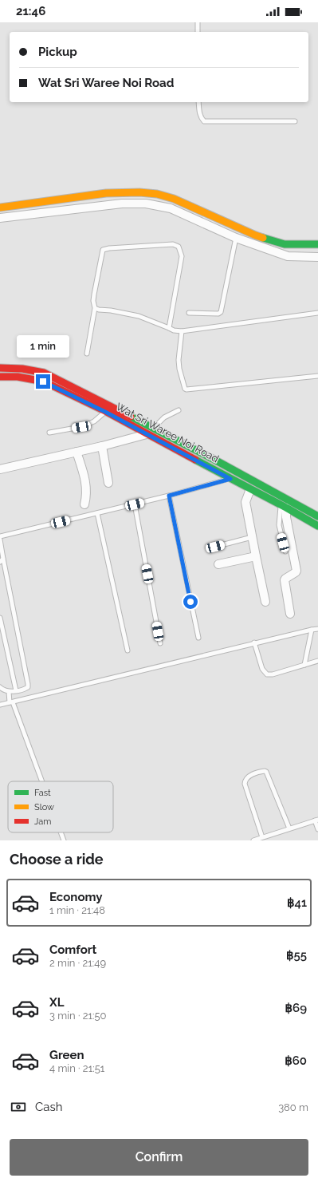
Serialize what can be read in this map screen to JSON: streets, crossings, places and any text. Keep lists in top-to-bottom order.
{
  "streets": {
    "main road": ["Wat Sri Waree Noi Road"]
  },
  "legend": ["Fast", "Slow", "Jam"],
  "page": {
    "status": "21:46",
    "banner": ["Pickup", "Wat Sri Waree Noi Road"],
    "bubble": "1 min",
    "heading": "Choose a ride",
    "list": [
      {
        "name": "Economy",
        "note": "1 min · 21:48",
        "value": "฿41"
      },
      {
        "name": "Comfort",
        "note": "2 min · 21:49",
        "value": "฿55"
      },
      {
        "name": "XL",
        "note": "3 min · 21:50",
        "value": "฿69"
      },
      {
        "name": "Green",
        "note": "4 min · 21:51",
        "value": "฿60"
      }
    ],
    "pay": ["Cash", "380 m"],
    "buttons": "Confirm"
  }
}
